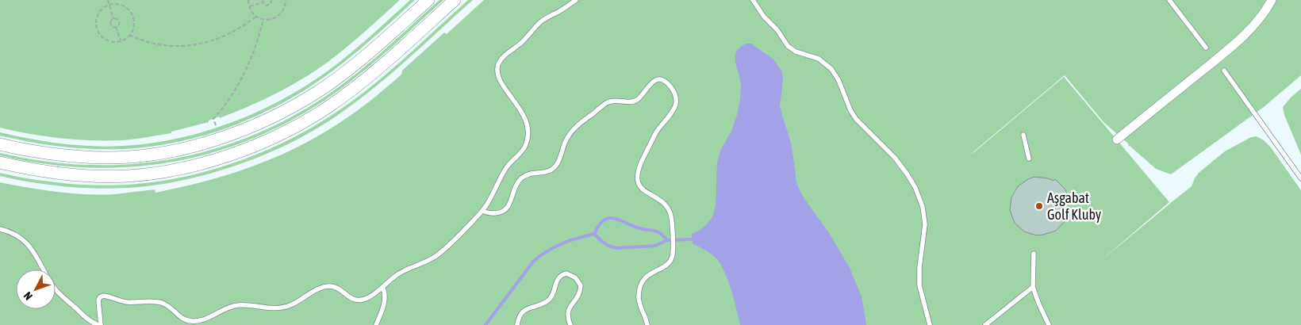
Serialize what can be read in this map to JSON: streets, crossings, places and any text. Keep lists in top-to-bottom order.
{
  "places": ["Aşgabat Golf Kluby"],
  "north": "bottom left"
}
